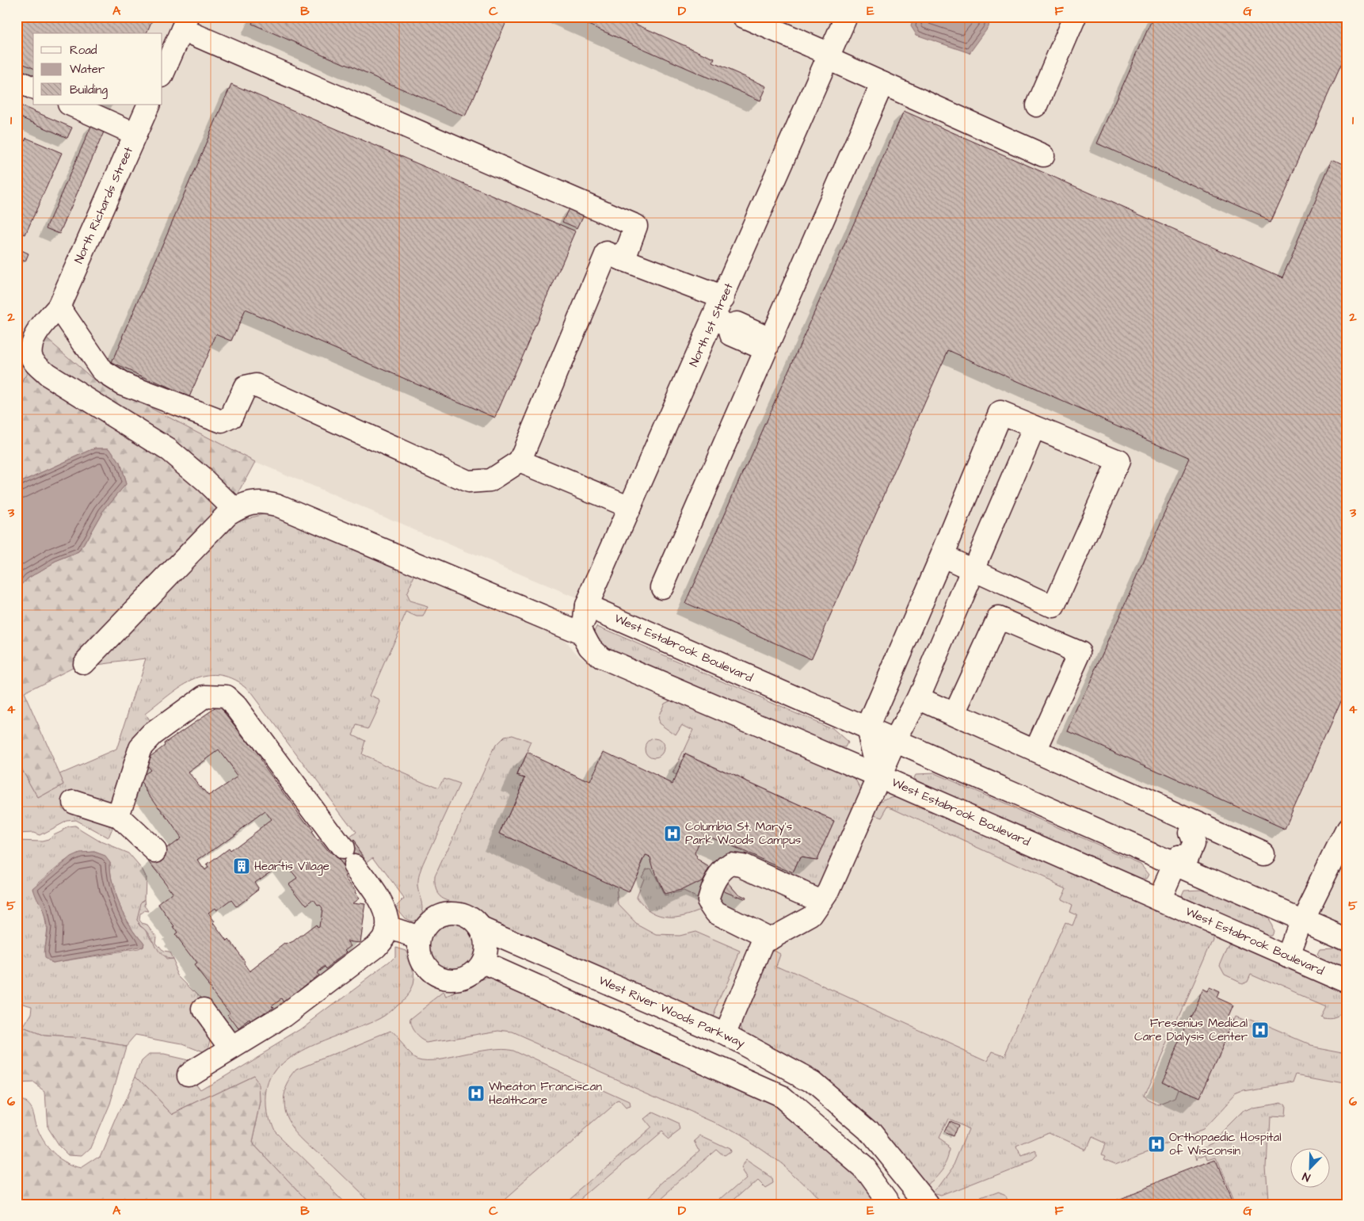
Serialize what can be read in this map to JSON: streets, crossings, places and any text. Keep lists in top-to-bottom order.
{
  "streets": {
    "street": [
      "North Richards Street",
      "North 1st Street",
      "West Estabrook Boulevard",
      "West River Woods Parkway"
    ]
  },
  "crossings": [
    ["North 1st Street", "West Estabrook Boulevard"]
  ],
  "places": {
    "hospital": [
      "Columbia St. Mary's Park Woods Campus",
      "Fresenius Medical Care Dialysis Center",
      "Wheaton Franciscan Healthcare",
      "Orthopaedic Hospital of Wisconsin"
    ],
    "building": ["Heartis Village"]
  },
  "legend": ["Road", "Water", "Building"],
  "north": "bottom left",
  "grid": {
    "columns": [
      "A",
      "B",
      "C",
      "D",
      "E",
      "F",
      "G"
    ],
    "rows": [
      "1",
      "2",
      "3",
      "4",
      "5",
      "6"
    ]
  }
}
